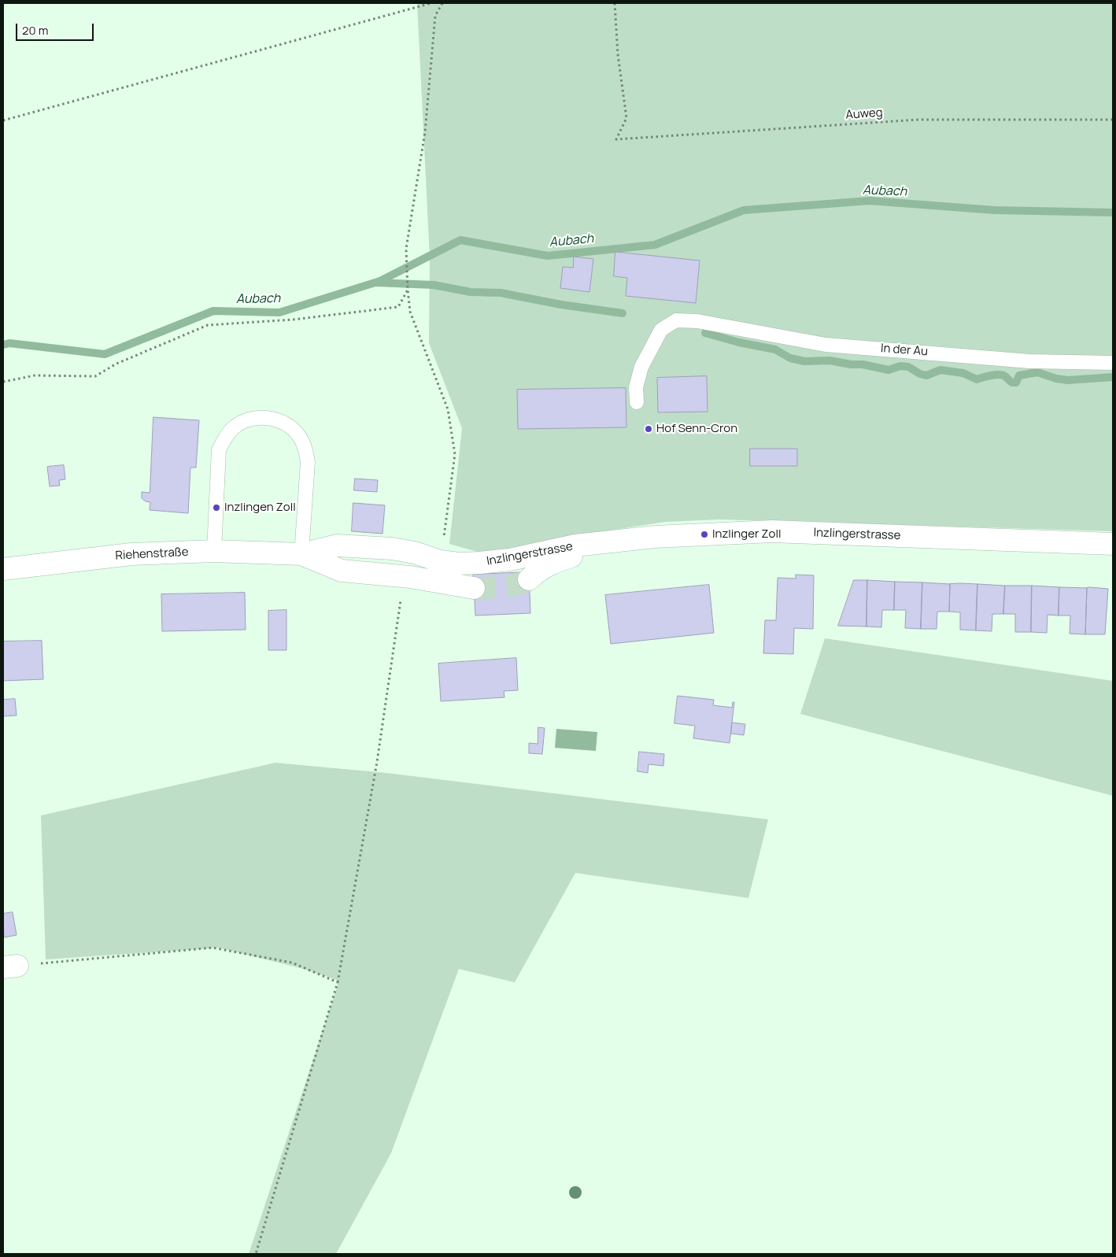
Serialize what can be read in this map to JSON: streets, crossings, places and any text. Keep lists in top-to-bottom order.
{
  "streets": {
    "street": ["Inzlingerstrasse", "Riehenstraße"],
    "lane": ["In der Au"],
    "path": ["Auweg"]
  },
  "crossings": [
    ["Inzlingerstrasse", "Riehenstraße"]
  ],
  "water": ["Aubach"],
  "places": ["Hof Senn-Cron", "Inzlingen Zoll", "Inzlinger Zoll"],
  "scale_bar": "20 m"
}
